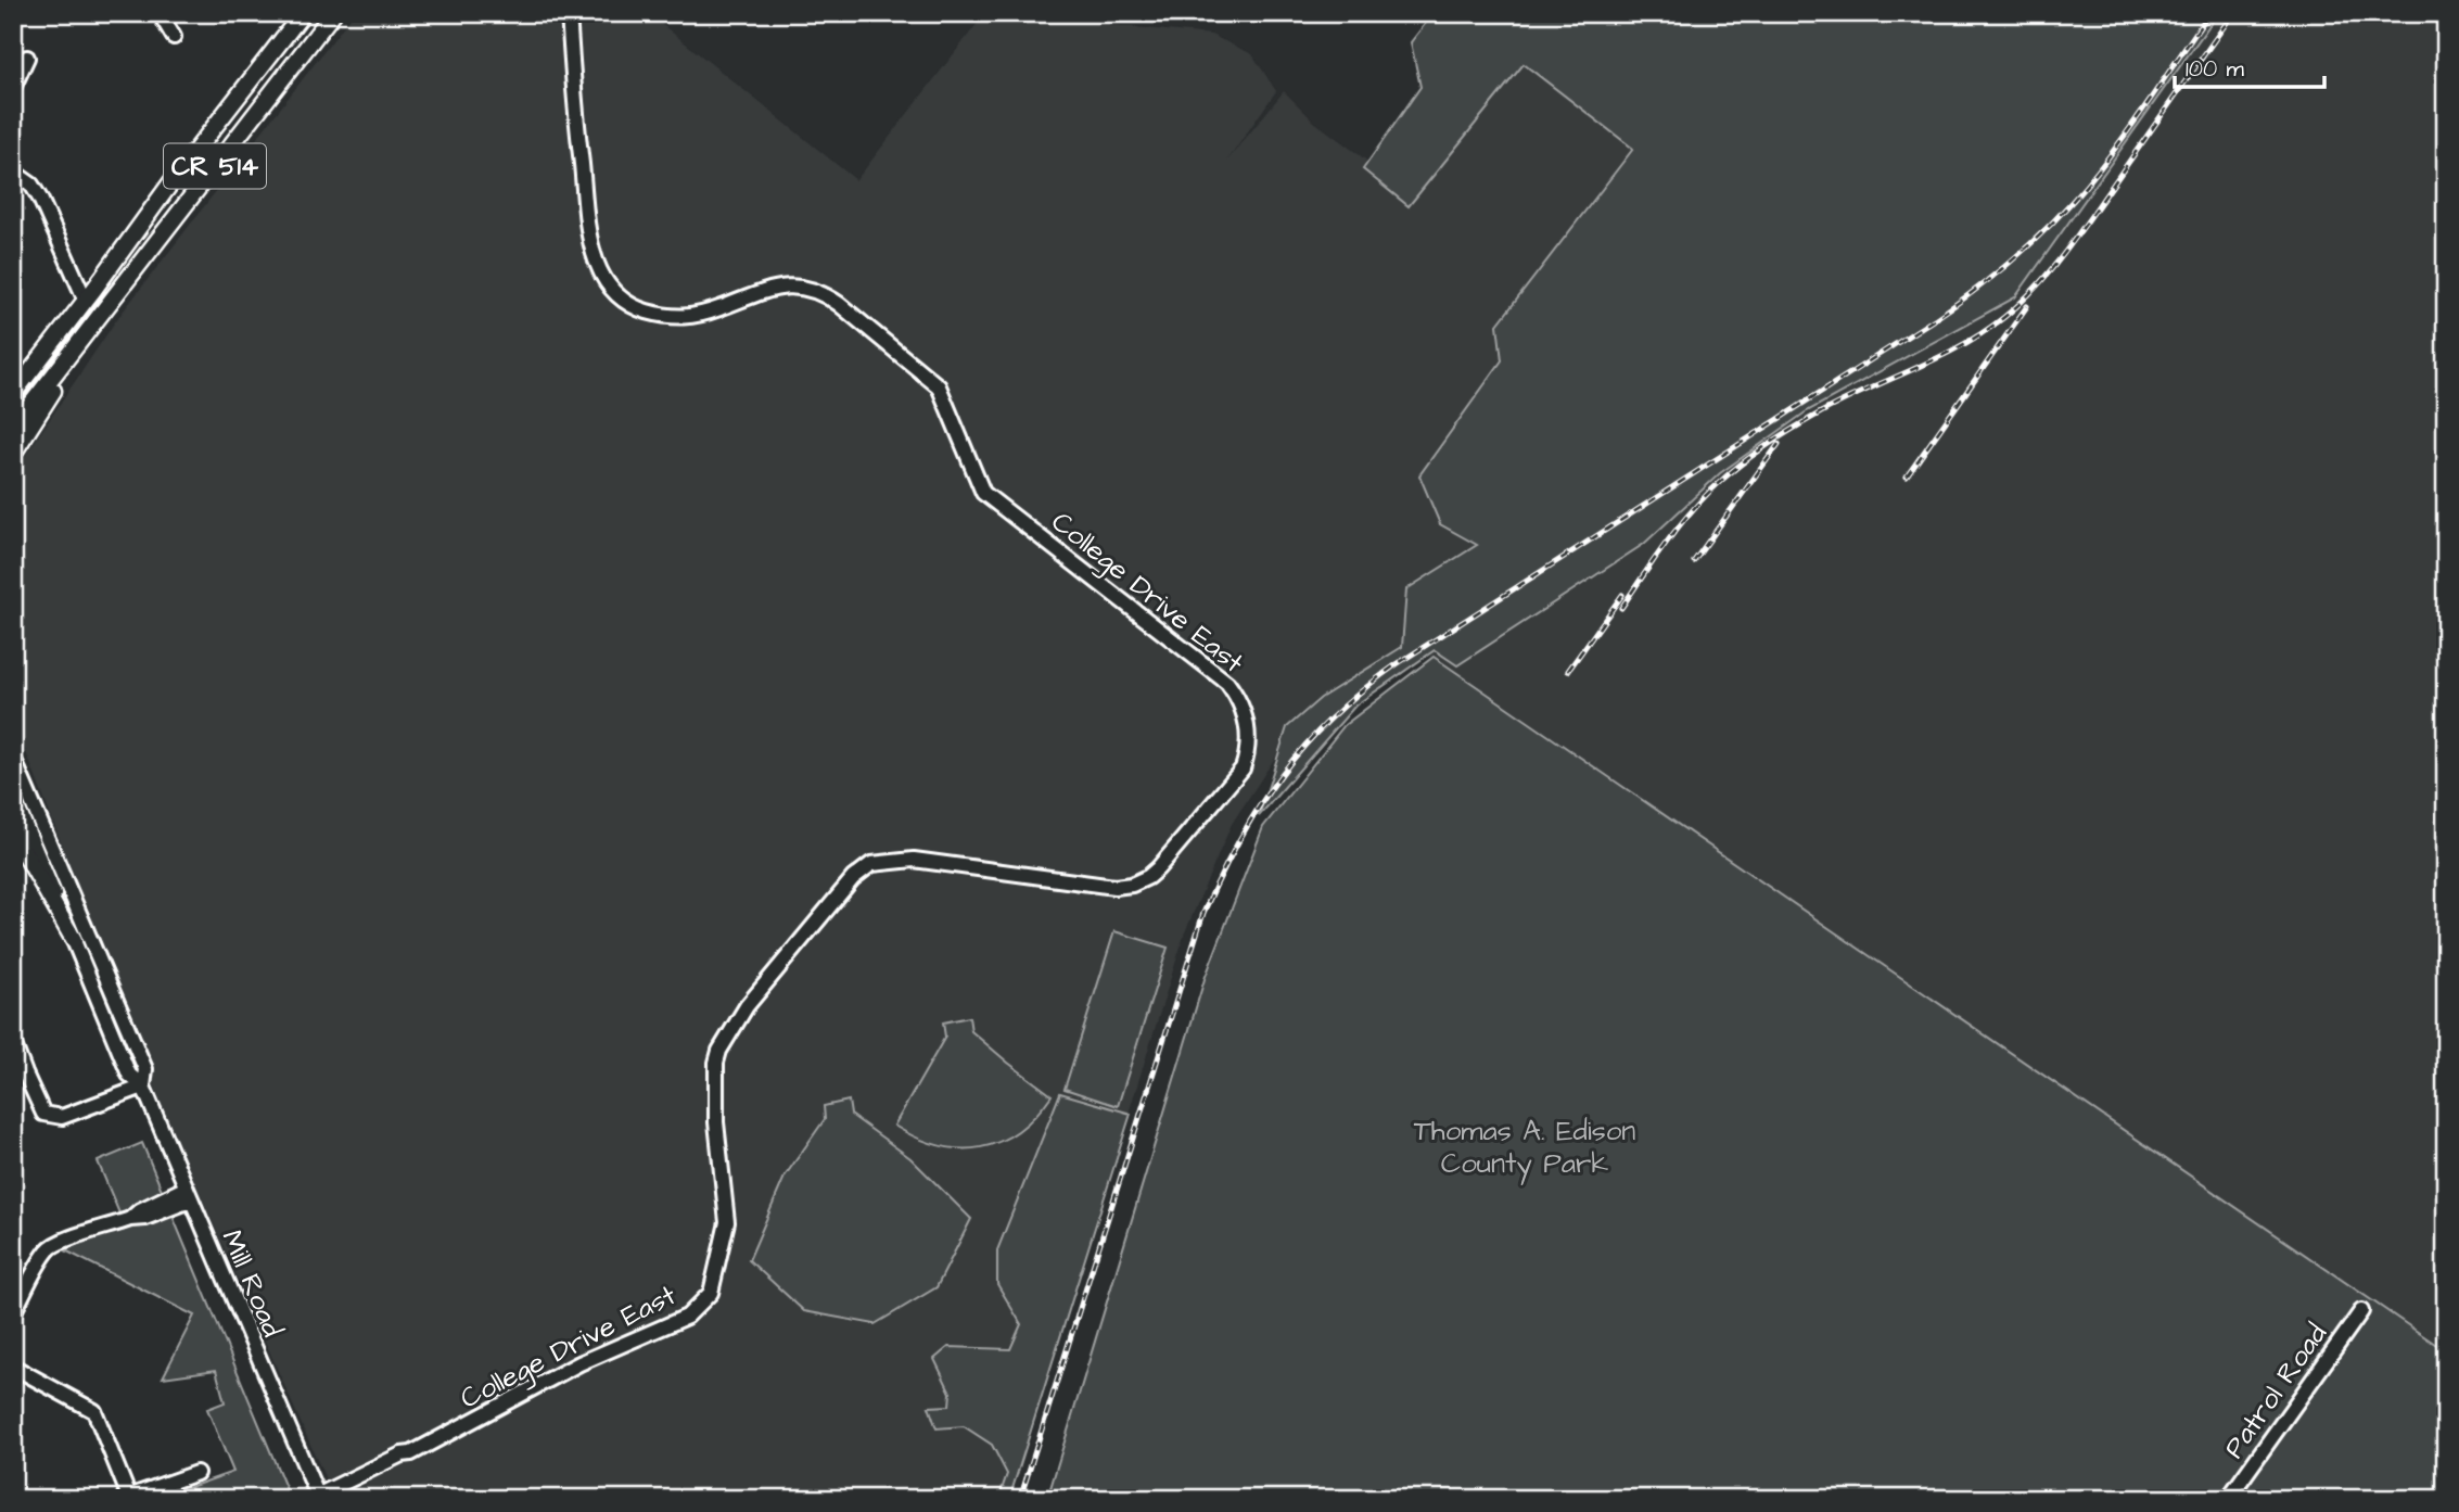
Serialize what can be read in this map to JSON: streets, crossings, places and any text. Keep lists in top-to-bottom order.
{
  "streets": {
    "main road": ["CR 514"],
    "street": ["College Drive East", "Mill Road", "Patrol Road"]
  },
  "crossings": [
    ["College Drive East", "Mill Road"]
  ],
  "parks": ["Thomas A. Edison County Park"],
  "scale_bar": "100 m"
}
